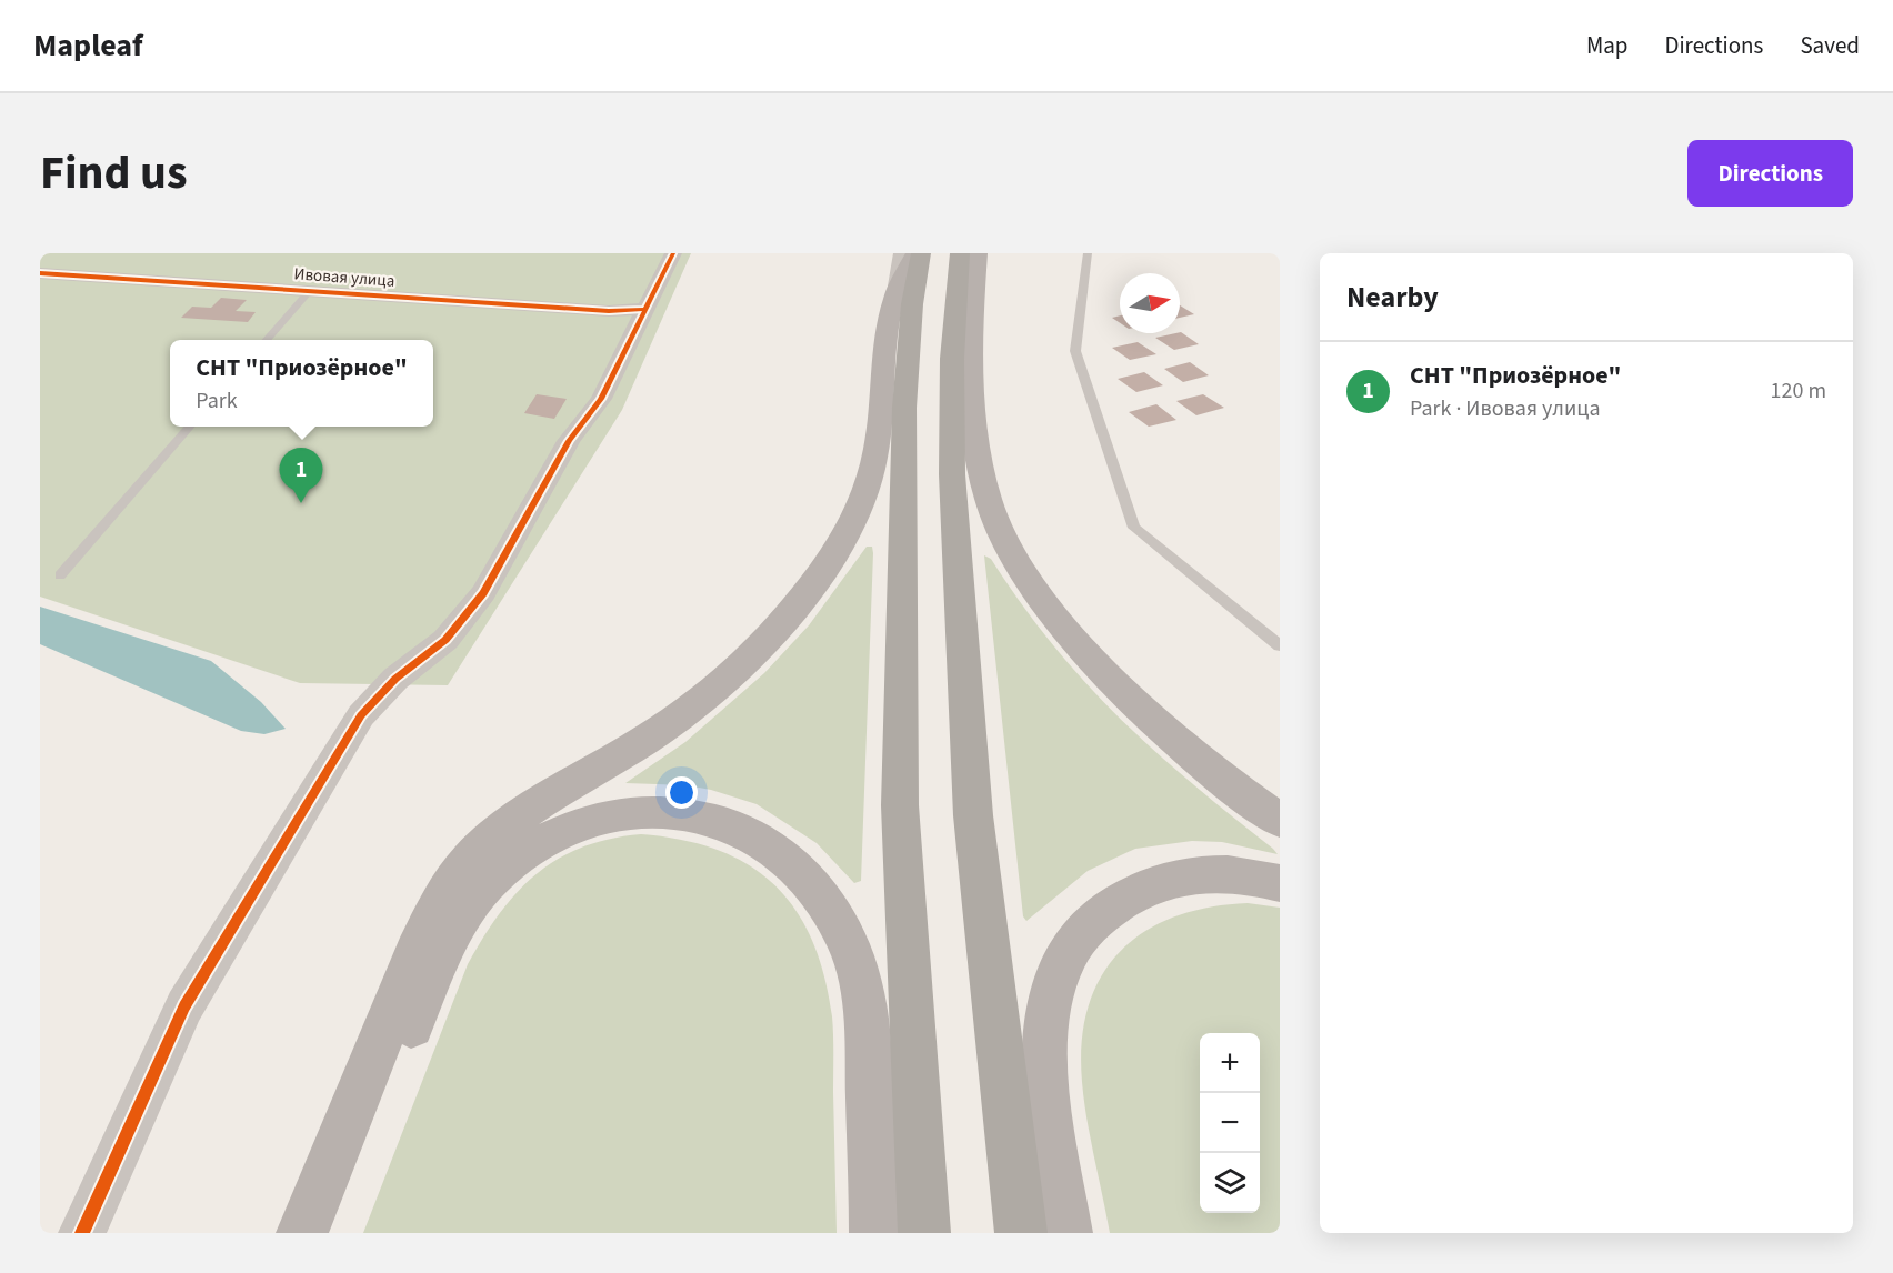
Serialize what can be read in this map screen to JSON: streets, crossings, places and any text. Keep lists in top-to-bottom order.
{
  "streets": {
    "street": ["Ивовая улица"]
  },
  "north": "right",
  "page": {
    "header": "Mapleaf",
    "nav": ["Map", "Directions", "Saved"],
    "title": "Find us",
    "buttons": "Directions",
    "heading": "Nearby",
    "popup": ["СНТ \"Приозёрное\"", "Park"],
    "list": [
      {
        "mark": "1",
        "name": "СНТ \"Приозёрное\"",
        "note": "Park · Ивовая улица",
        "value": "120 m"
      }
    ],
    "pins": "1",
    "map_buttons": ["+", "−"]
  }
}
